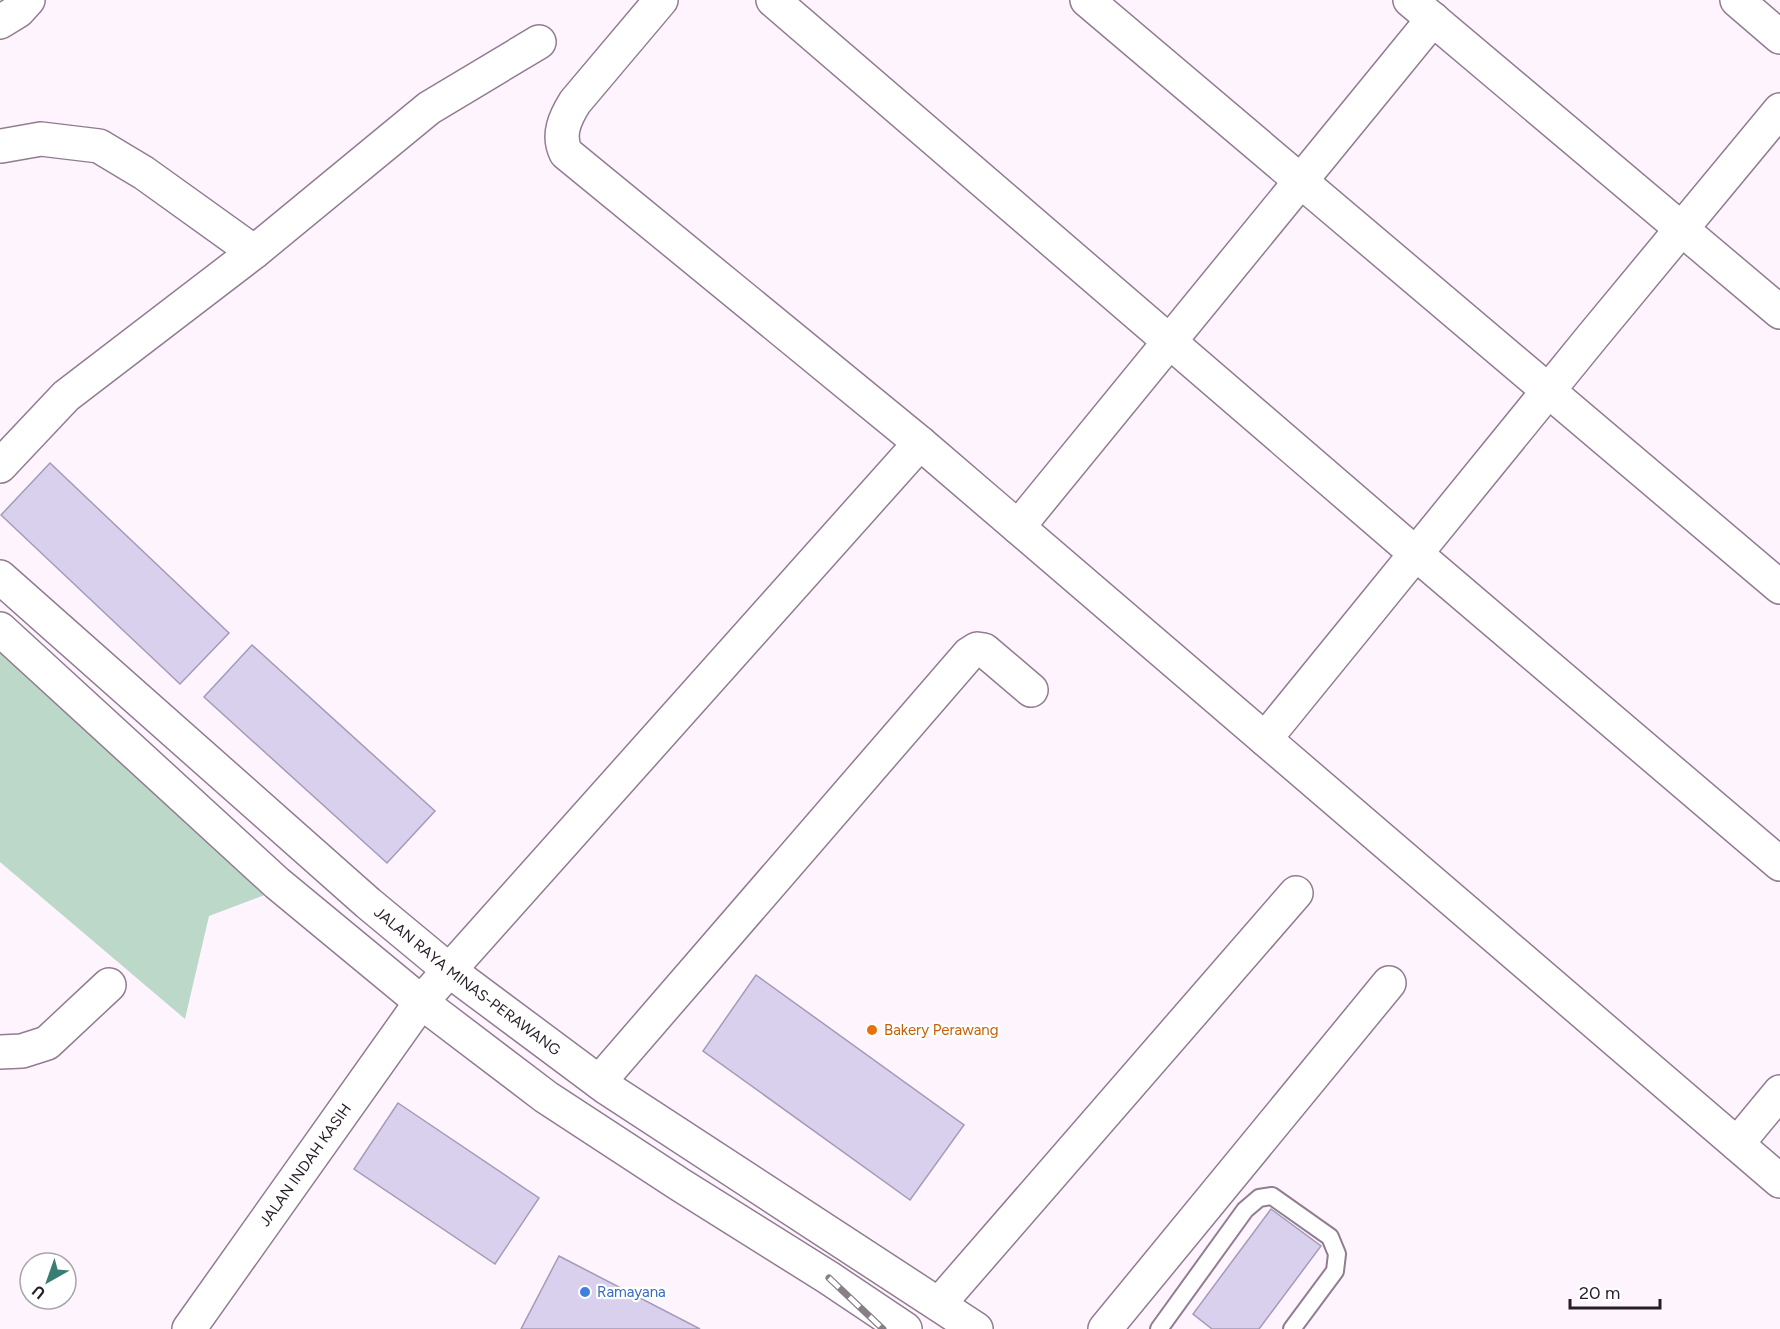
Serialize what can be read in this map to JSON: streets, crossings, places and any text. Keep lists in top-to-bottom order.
{
  "streets": {
    "street": ["JALAN RAYA MINAS-PERAWANG", "JALAN INDAH KASIH"]
  },
  "crossings": [
    ["JALAN RAYA MINAS-PERAWANG", "JALAN INDAH KASIH"]
  ],
  "places": ["Bakery Perawang", "Ramayana"],
  "scale_bar": "20 m",
  "north": "bottom left"
}
